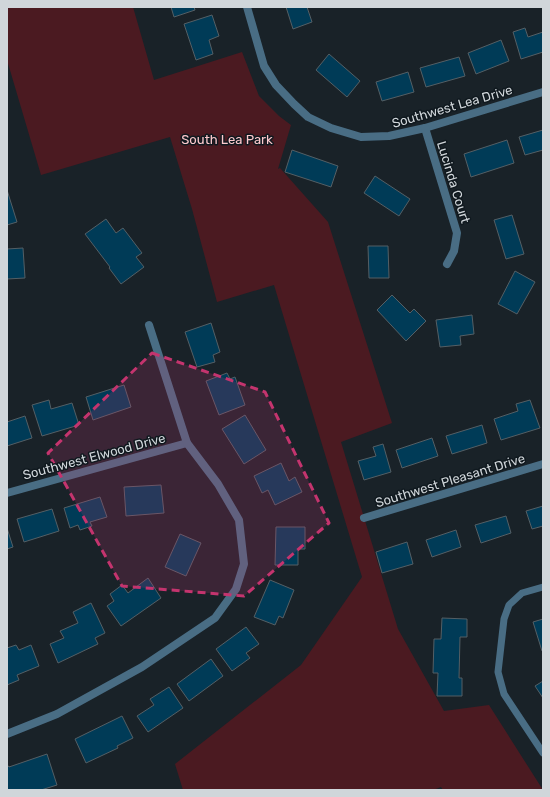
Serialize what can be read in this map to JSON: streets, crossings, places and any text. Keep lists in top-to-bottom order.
{
  "streets": {
    "street": [
      "Southwest Lea Drive",
      "Lucinda Court",
      "Southwest Elwood Drive",
      "Southwest Pleasant Drive"
    ]
  },
  "crossings": [
    ["Southwest Lea Drive", "Lucinda Court"]
  ],
  "parks": ["South Lea Park"]
}
